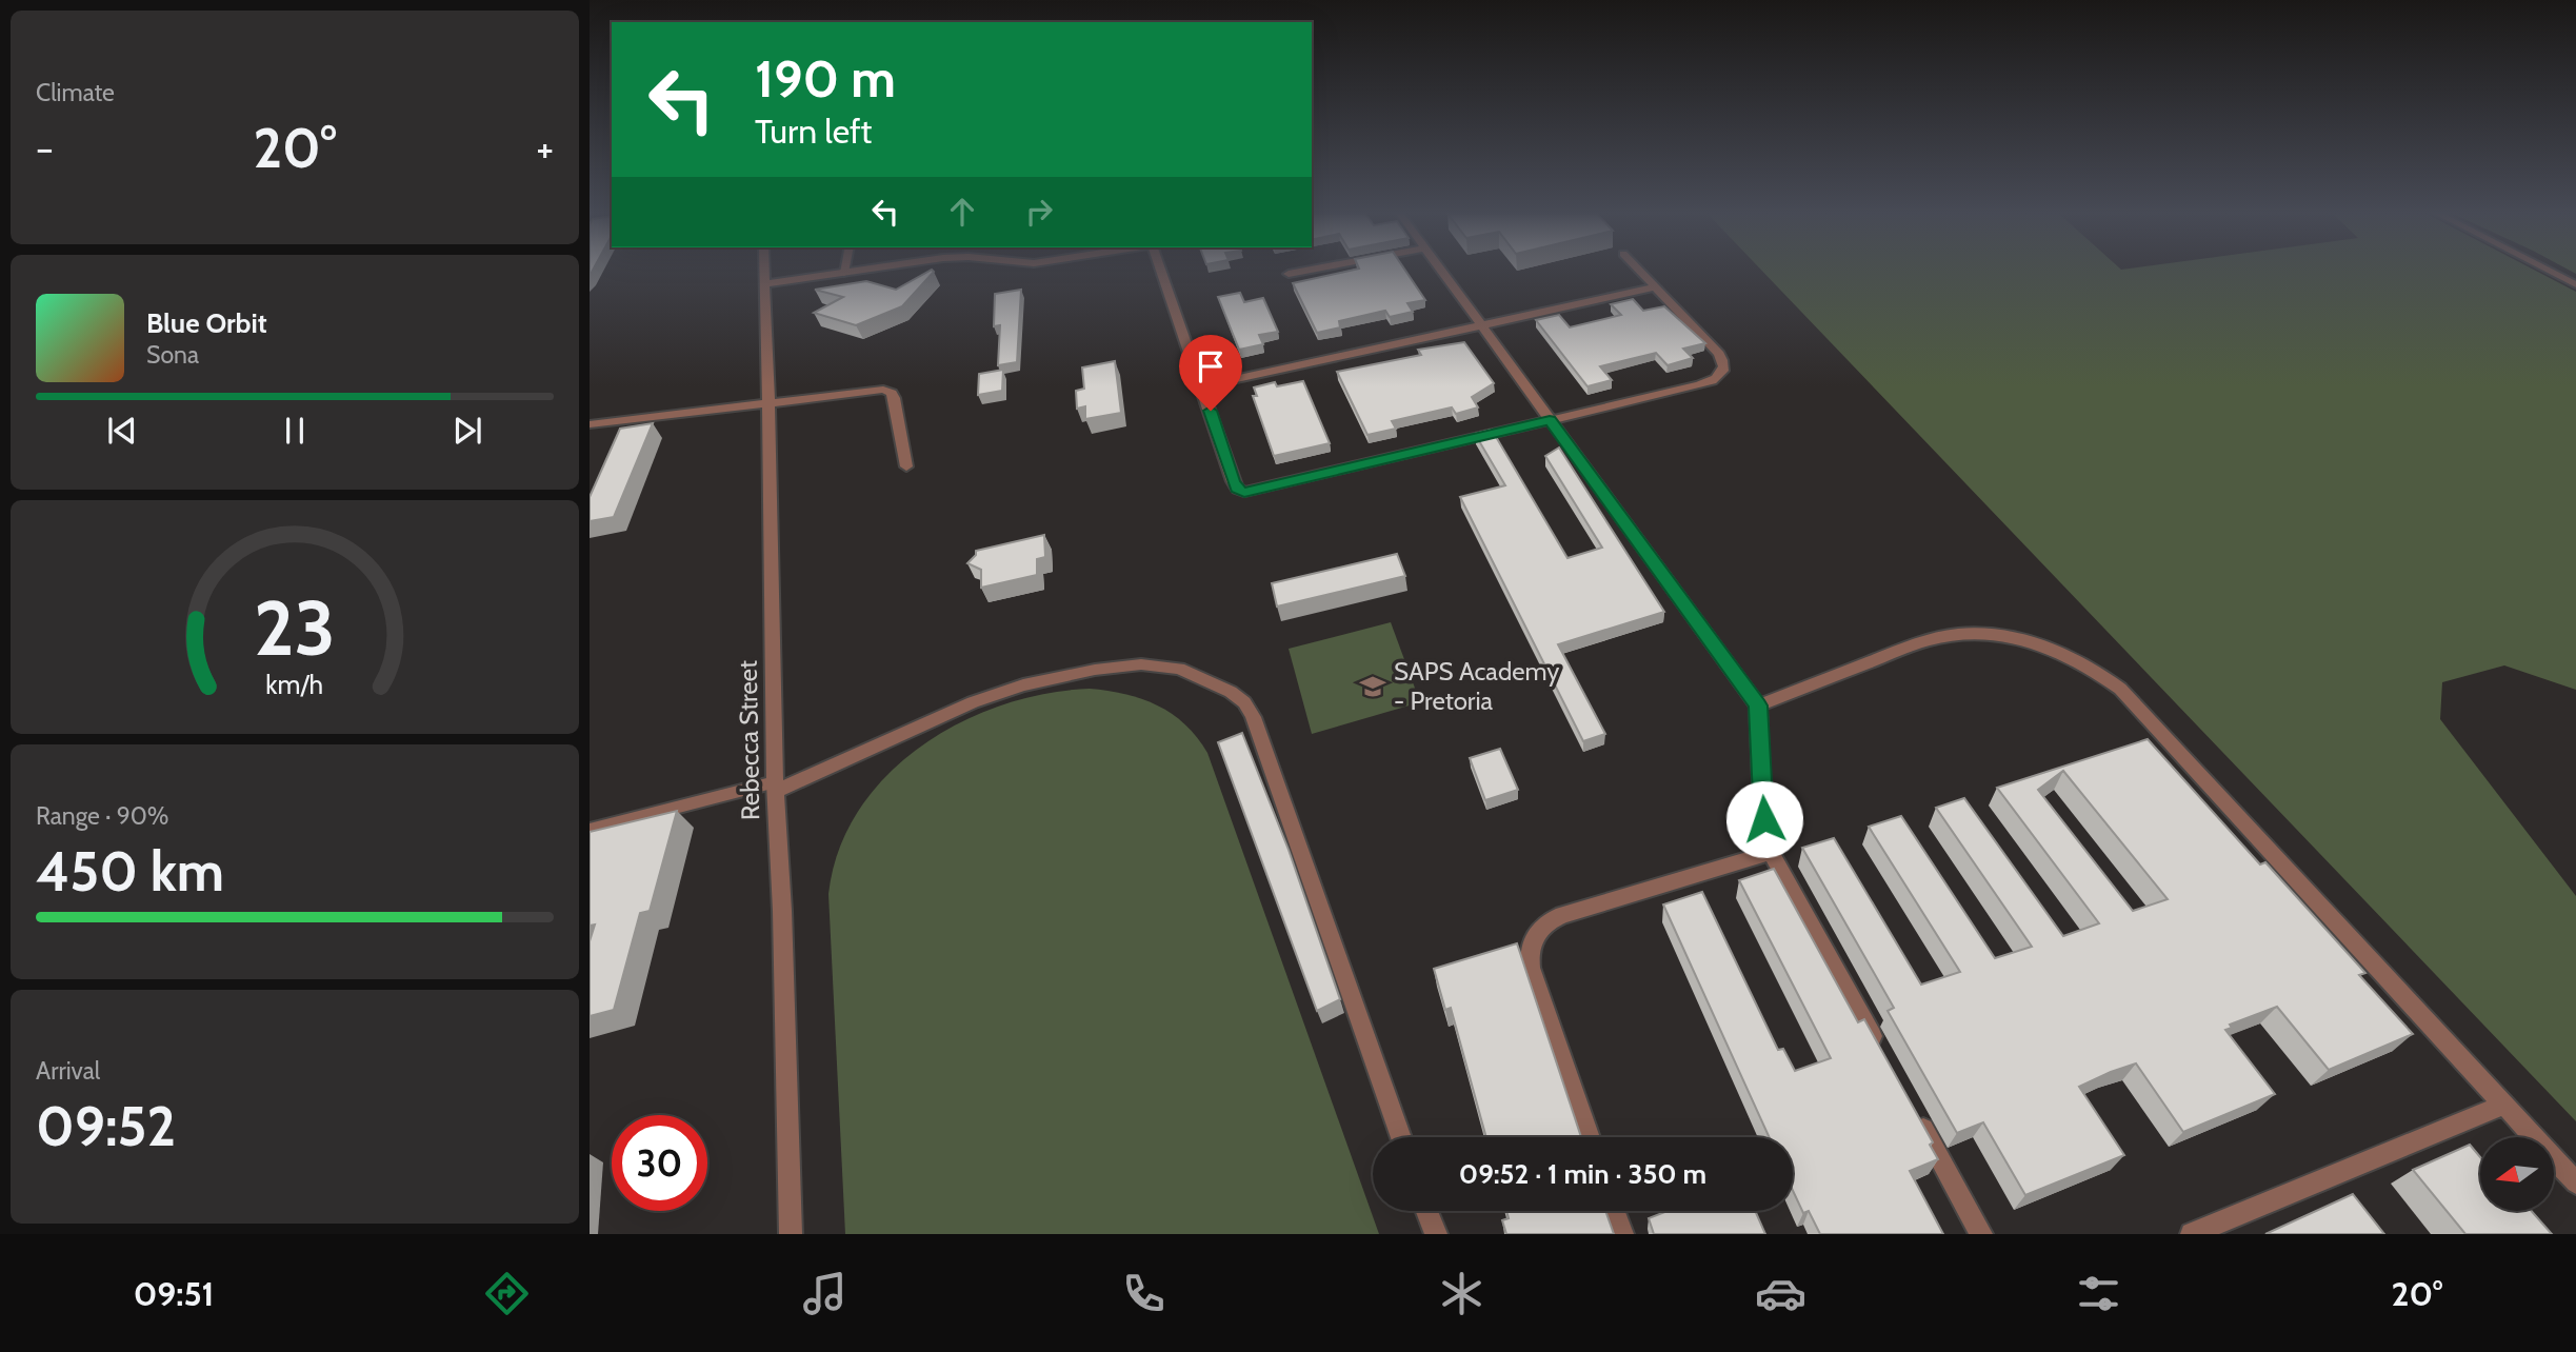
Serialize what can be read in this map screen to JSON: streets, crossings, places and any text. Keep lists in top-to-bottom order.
{
  "streets": {
    "street": ["Rebecca Street"]
  },
  "places": {
    "school or university": ["SAPS Academy - Pretoria"]
  },
  "north": "left",
  "page": {
    "tile": [
      "Climate",
      ["Range · 90%", "450 km"],
      ["Arrival", "09:52"]
    ],
    "turn": ["190 m", "Turn left"],
    "heat": ["−", "20°", "+"],
    "song": ["Blue Orbit", "Sona"],
    "limit": "30",
    "trip": "09:52 · 1 min · 350 m",
    "tabs": ["09:51", "20°"],
    "gauge": ["23", "km/h"]
  }
}
